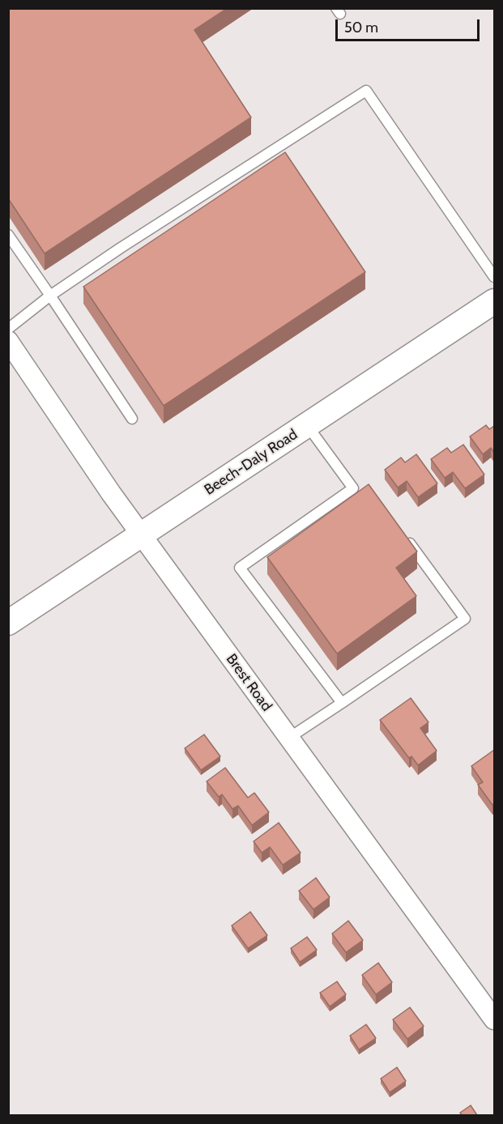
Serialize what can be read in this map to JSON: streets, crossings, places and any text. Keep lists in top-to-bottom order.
{
  "streets": {
    "street": ["Beech-Daly Road", "Brest Road"]
  },
  "crossings": [
    ["Beech-Daly Road", "Brest Road"]
  ],
  "scale_bar": "50 m"
}
